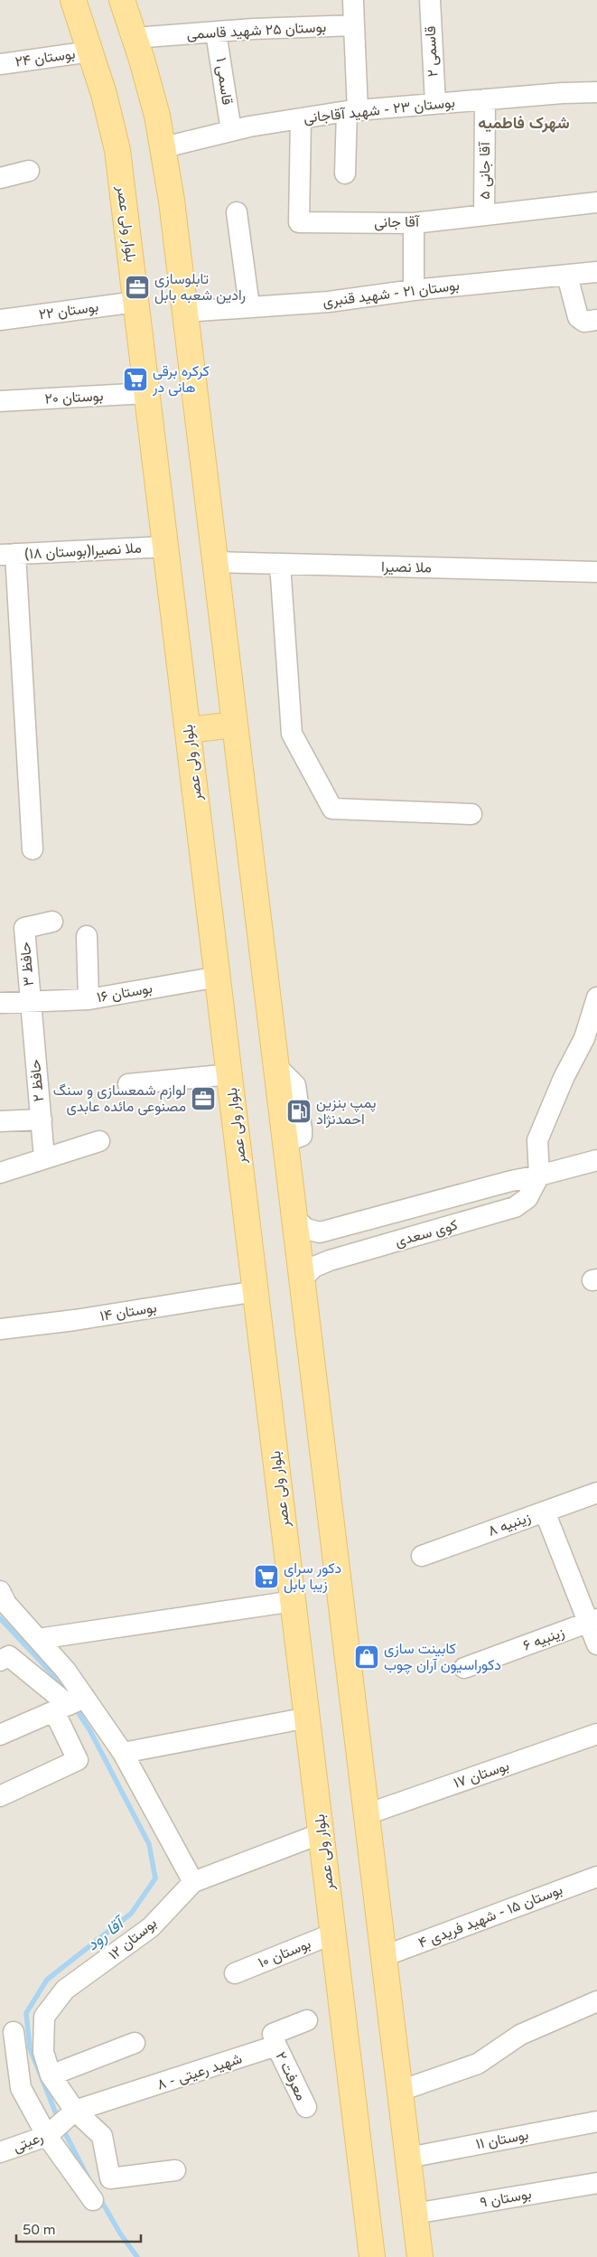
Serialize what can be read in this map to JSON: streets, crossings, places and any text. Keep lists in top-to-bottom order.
{
  "streets": {
    "main road": ["بلوار ولی عصر"],
    "street": [
      "بوستان ۲۵ شهید قاسمی",
      "قاسمی ۲",
      "بوستان ۲۴",
      "قاسمی ۱",
      "بوستان ۲۳ - شهید آقاجانی",
      "آقا جانی ۵",
      "آقا جانی",
      "بوستان ۲۱ - شهید قنبری",
      "بوستان ۲۲",
      "بوستان ۲۰",
      "ملا نصیرا(بوستان ۱۸)",
      "ملا نصیرا",
      "حافظ ۳",
      "بوستان ۱۶",
      "حافظ ۲",
      "کوی سعدی",
      "بوستان ۱۴",
      "زینبیه ۸",
      "زینبیه ۶",
      "بوستان ۱۷",
      "بوستان ۱۵ - شهید فریدی ۴",
      "بوستان ۱۲",
      "بوستان ۱۰",
      "شهید رعیتی - ۸",
      "معرفت ۲",
      "بوستان ۱۱",
      "رعیتی",
      "بوستان ۹"
    ]
  },
  "crossings": [
    ["بوستان ۲۵ شهید قاسمی", "قاسمی ۱"],
    ["قاسمی ۲", "بوستان ۲۳ - شهید آقاجانی"],
    ["بوستان ۲۴", "بلوار ولی عصر"],
    ["قاسمی ۱", "بوستان ۲۳ - شهید آقاجانی"],
    ["بوستان ۲۳ - شهید آقاجانی", "آقا جانی ۵"],
    ["بوستان ۲۳ - شهید آقاجانی", "آقا جانی"],
    ["آقا جانی ۵", "آقا جانی"],
    ["بلوار ولی عصر", "بوستان ۲۲"],
    ["بلوار ولی عصر", "بوستان ۲۰"],
    ["بلوار ولی عصر", "ملا نصیرا(بوستان ۱۸)"],
    ["بلوار ولی عصر", "بوستان ۱۶"],
    ["بلوار ولی عصر", "بوستان ۱۴"],
    ["بلوار ولی عصر", "بوستان ۱۲"],
    ["بلوار ولی عصر", "بوستان ۱۰"],
    ["حافظ ۳", "بوستان ۱۶"],
    ["حافظ ۳", "حافظ ۲"],
    ["بوستان ۱۶", "حافظ ۲"],
    ["بوستان ۱۲", "شهید رعیتی - ۸"],
    ["بوستان ۱۲", "رعیتی"],
    ["شهید رعیتی - ۸", "معرفت ۲"],
    ["شهید رعیتی - ۸", "رعیتی"]
  ],
  "districts": ["شهرک فاطمیه"],
  "water": ["آقا رود"],
  "places": {
    "office": ["تابلوسازی رادین شعبه بابل", "لوازم شمعسازی و سنگ مصنوعی مائده عابدی"],
    "supermarket": ["کرکره برقی هانی در", "دکور سرای زیبا بابل"],
    "fuel station": ["پمپ بنزین احمدنژاد"],
    "shop": ["کابینت سازی دکوراسیون آران چوب"]
  },
  "scale_bar": "50 m"
}
